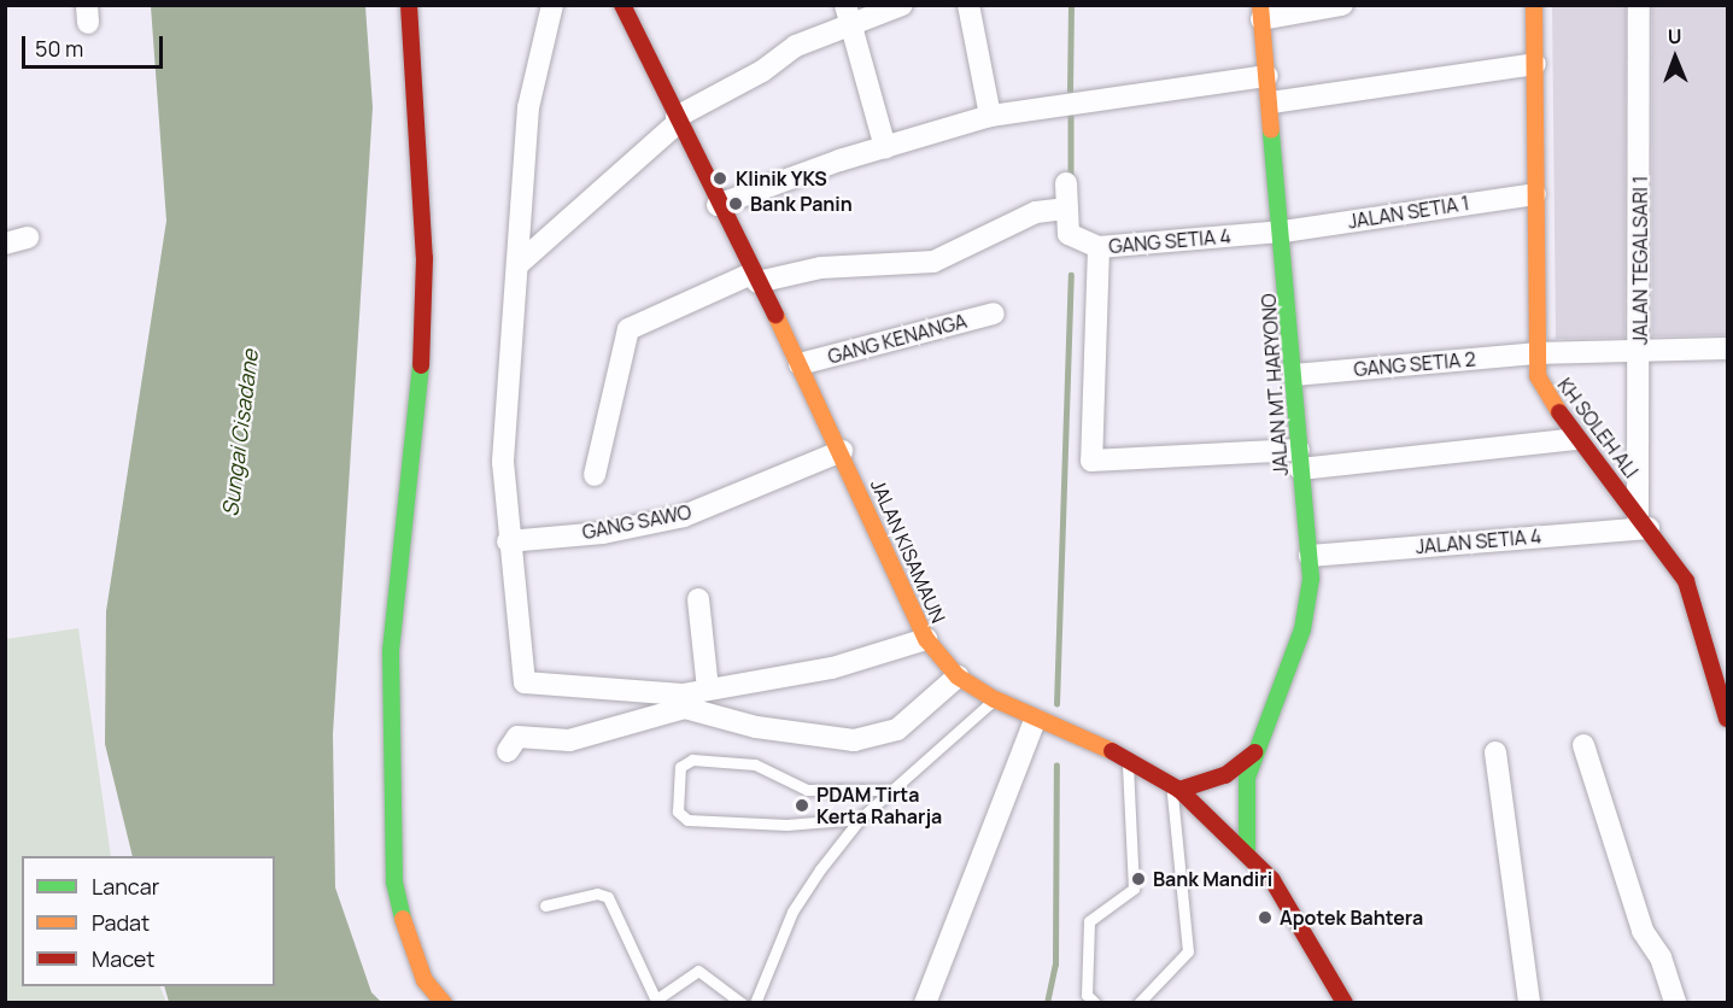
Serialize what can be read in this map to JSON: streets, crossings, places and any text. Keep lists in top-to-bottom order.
{
  "streets": {
    "street": [
      "JALAN SETIA 1",
      "GANG SETIA 4",
      "JALAN TEGALSARI 1",
      "GANG KENANGA",
      "GANG SETIA 2",
      "JALAN MT. HARYONO",
      "KH SOLEH ALI",
      "GANG SAWO",
      "JALAN SETIA 4",
      "JALAN KISAMAUN"
    ]
  },
  "crossings": [
    ["JALAN SETIA 1", "GANG SETIA 4"],
    ["JALAN SETIA 1", "JALAN MT. HARYONO"],
    ["JALAN SETIA 1", "KH SOLEH ALI"],
    ["GANG SETIA 4", "JALAN MT. HARYONO"],
    ["JALAN TEGALSARI 1", "GANG SETIA 2"],
    ["JALAN TEGALSARI 1", "KH SOLEH ALI"],
    ["JALAN TEGALSARI 1", "JALAN SETIA 4"],
    ["GANG KENANGA", "JALAN KISAMAUN"],
    ["GANG SETIA 2", "JALAN MT. HARYONO"],
    ["GANG SETIA 2", "KH SOLEH ALI"],
    ["JALAN MT. HARYONO", "JALAN SETIA 4"],
    ["JALAN MT. HARYONO", "JALAN KISAMAUN"],
    ["KH SOLEH ALI", "JALAN SETIA 4"],
    ["GANG SAWO", "JALAN KISAMAUN"]
  ],
  "water": ["Sungai Cisadane"],
  "places": [
    "Klinik YKS",
    "Bank Panin",
    "PDAM Tirta Kerta Raharja",
    "Bank Mandiri",
    "Apotek Bahtera"
  ],
  "legend": ["Lancar", "Padat", "Macet"],
  "scale_bar": "50 m",
  "north": "top"
}
